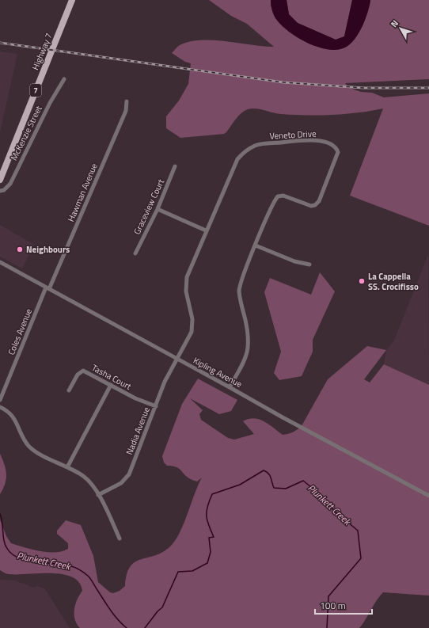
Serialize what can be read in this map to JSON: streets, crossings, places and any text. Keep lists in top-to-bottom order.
{
  "streets": {
    "main road": ["Highway 7", "7"],
    "street": [
      "McKenzie Street",
      "Veneto Drive",
      "Hawman Avenue",
      "Graceview Court",
      "Coles Avenue",
      "Kipling Avenue",
      "Tasha Court",
      "Nadia Avenue"
    ]
  },
  "crossings": [
    ["Veneto Drive", "Kipling Avenue"],
    ["Veneto Drive", "Nadia Avenue"],
    ["Hawman Avenue", "Coles Avenue"],
    ["Hawman Avenue", "Kipling Avenue"],
    ["Coles Avenue", "Kipling Avenue"],
    ["Kipling Avenue", "Nadia Avenue"],
    ["Tasha Court", "Nadia Avenue"]
  ],
  "water": ["Plunkett Creek"],
  "places": ["Neighbours", "La Cappella SS. Crocifisso"],
  "scale_bar": "100 m",
  "north": "top left"
}
